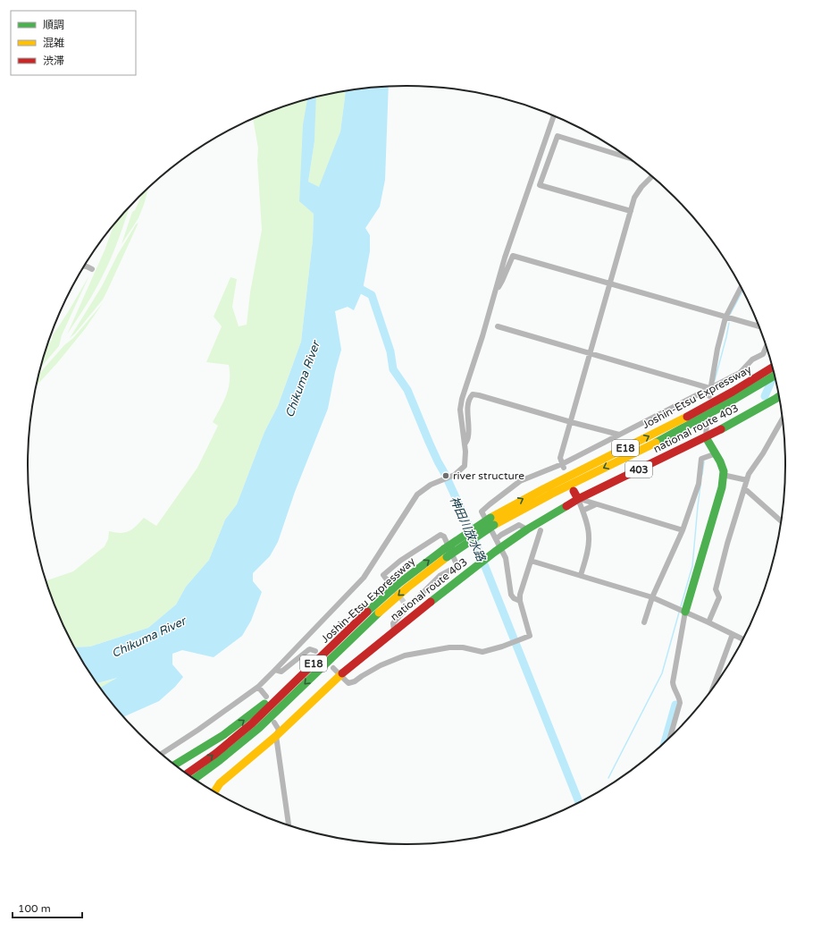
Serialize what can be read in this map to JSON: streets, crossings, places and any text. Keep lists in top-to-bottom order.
{
  "streets": {
    "main road": [
      "Joshin-Etsu Expressway",
      "national route 403",
      "E18",
      "403"
    ]
  },
  "water": ["Chikuma River", "神田川放水路"],
  "places": ["river structure"],
  "legend": ["順調", "混雑", "渋滞"],
  "scale_bar": "100 m"
}
